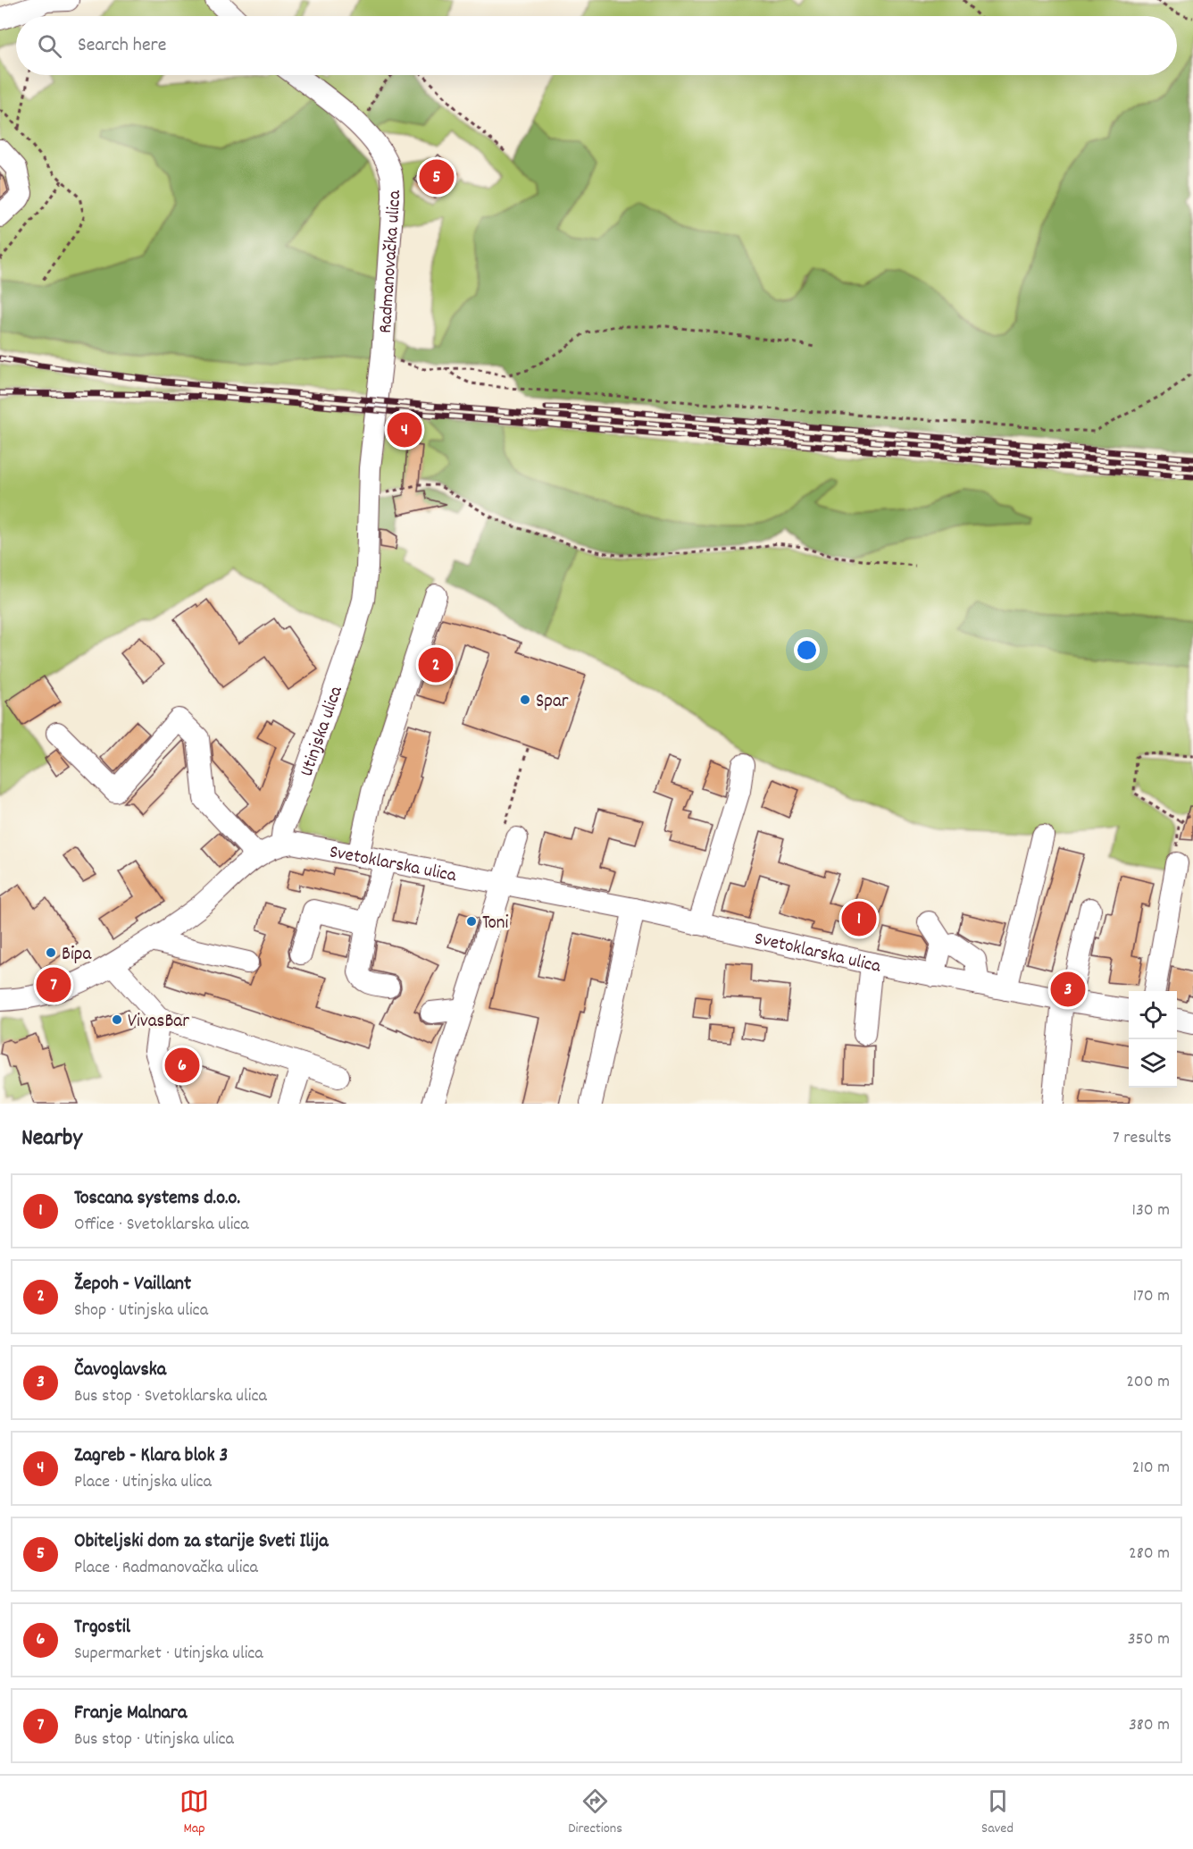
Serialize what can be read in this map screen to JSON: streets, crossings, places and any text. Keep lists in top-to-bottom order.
{
  "streets": {
    "street": ["Radmanovačka ulica", "Utinjska ulica", "Svetoklarska ulica"]
  },
  "crossings": [
    ["Radmanovačka ulica", "Utinjska ulica"],
    ["Utinjska ulica", "Svetoklarska ulica"]
  ],
  "places": [
    "Spar",
    "Toni",
    "Bipa",
    "VivasBar"
  ],
  "page": {
    "search": "Search here",
    "pins": [
      "5",
      "4",
      "2",
      "1",
      "7",
      "3",
      "6"
    ],
    "heading": ["Nearby", "7 results"],
    "list": [
      {
        "mark": "1",
        "name": "Toscana systems d.o.o.",
        "note": "Office · Svetoklarska ulica",
        "value": "130 m"
      },
      {
        "mark": "2",
        "name": "Žepoh - Vaillant",
        "note": "Shop · Utinjska ulica",
        "value": "170 m"
      },
      {
        "mark": "3",
        "name": "Čavoglavska",
        "note": "Bus stop · Svetoklarska ulica",
        "value": "200 m"
      },
      {
        "mark": "4",
        "name": "Zagreb - Klara blok 3",
        "note": "Place · Utinjska ulica",
        "value": "210 m"
      },
      {
        "mark": "5",
        "name": "Obiteljski dom za starije Sveti Ilija",
        "note": "Place · Radmanovačka ulica",
        "value": "280 m"
      },
      {
        "mark": "6",
        "name": "Trgostil",
        "note": "Supermarket · Utinjska ulica",
        "value": "350 m"
      },
      {
        "mark": "7",
        "name": "Franje Malnara",
        "note": "Bus stop · Utinjska ulica",
        "value": "380 m"
      }
    ],
    "nav": ["Map", "Directions", "Saved"]
  }
}
